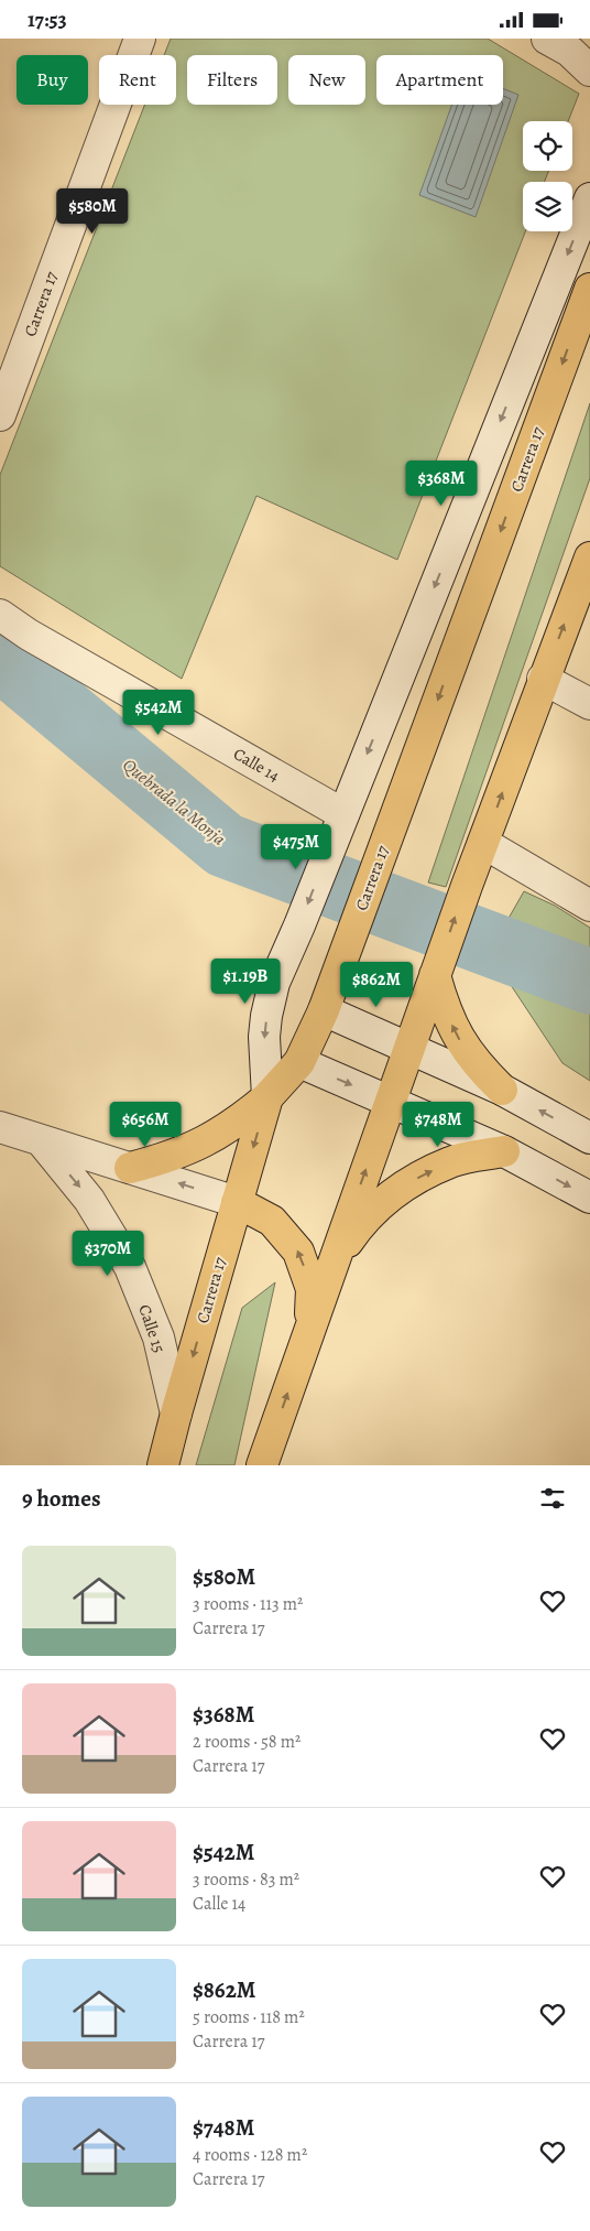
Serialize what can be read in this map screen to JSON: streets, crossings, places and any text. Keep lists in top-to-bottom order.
{
  "streets": {
    "main road": ["Carrera 17"],
    "street": ["Calle 14", "Calle 15"]
  },
  "crossings": [
    ["Carrera 17", "Calle 15"]
  ],
  "one_way": ["Calle 15"],
  "water": ["Quebrada la Monja"],
  "page": {
    "status": "17:53",
    "chip": [
      "Buy",
      "Rent",
      "Filters",
      "New",
      "Apartment"
    ],
    "price": [
      "$580M",
      "$368M",
      "$542M",
      "$475M",
      "$1.19B",
      "$862M",
      "$656M",
      "$748M",
      "$370M"
    ],
    "heading": "9 homes",
    "list": [
      {
        "name": "$580M",
        "note": "3 rooms · 113 m² · Carrera 17"
      },
      {
        "name": "$368M",
        "note": "2 rooms · 58 m² · Carrera 17"
      },
      {
        "name": "$542M",
        "note": "3 rooms · 83 m² · Calle 14"
      },
      {
        "name": "$862M",
        "note": "5 rooms · 118 m² · Carrera 17"
      },
      {
        "name": "$748M",
        "note": "4 rooms · 128 m² · Carrera 17"
      }
    ]
  }
}
